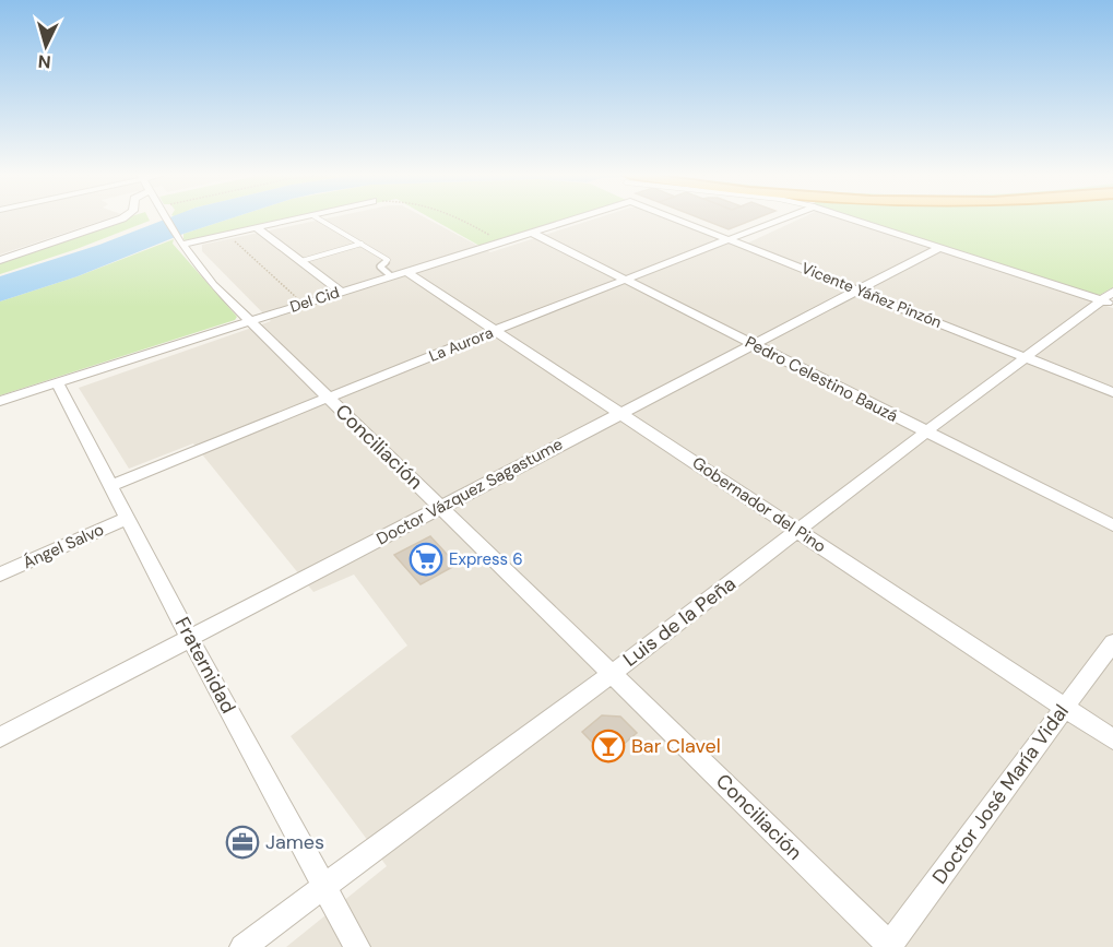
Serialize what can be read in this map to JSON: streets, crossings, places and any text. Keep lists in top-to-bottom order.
{
  "streets": {
    "street": [
      "Vicente Yáñez Pinzón",
      "Del Cid",
      "La Aurora",
      "Pedro Celestino Bauzá",
      "Conciliación",
      "Doctor Vázquez Sagastume",
      "Gobernador del Pino",
      "Ángel Salvo",
      "Luis de la Peña",
      "Fraternidad",
      "Doctor José María Vidal"
    ]
  },
  "crossings": [
    ["Vicente Yáñez Pinzón", "La Aurora"],
    ["Vicente Yáñez Pinzón", "Doctor Vázquez Sagastume"],
    ["Vicente Yáñez Pinzón", "Luis de la Peña"],
    ["Del Cid", "Pedro Celestino Bauzá"],
    ["Del Cid", "Conciliación"],
    ["Del Cid", "Gobernador del Pino"],
    ["Del Cid", "Fraternidad"],
    ["La Aurora", "Pedro Celestino Bauzá"],
    ["La Aurora", "Conciliación"],
    ["La Aurora", "Gobernador del Pino"],
    ["La Aurora", "Fraternidad"],
    ["Pedro Celestino Bauzá", "Doctor Vázquez Sagastume"],
    ["Pedro Celestino Bauzá", "Luis de la Peña"],
    ["Conciliación", "Doctor Vázquez Sagastume"],
    ["Conciliación", "Luis de la Peña"],
    ["Conciliación", "Doctor José María Vidal"],
    ["Doctor Vázquez Sagastume", "Gobernador del Pino"],
    ["Doctor Vázquez Sagastume", "Fraternidad"],
    ["Gobernador del Pino", "Luis de la Peña"],
    ["Gobernador del Pino", "Doctor José María Vidal"],
    ["Ángel Salvo", "Fraternidad"],
    ["Luis de la Peña", "Fraternidad"]
  ],
  "places": {
    "supermarket": ["Express 6"],
    "bar": ["Bar Clavel"],
    "office": ["James"]
  },
  "north": "bottom"
}
